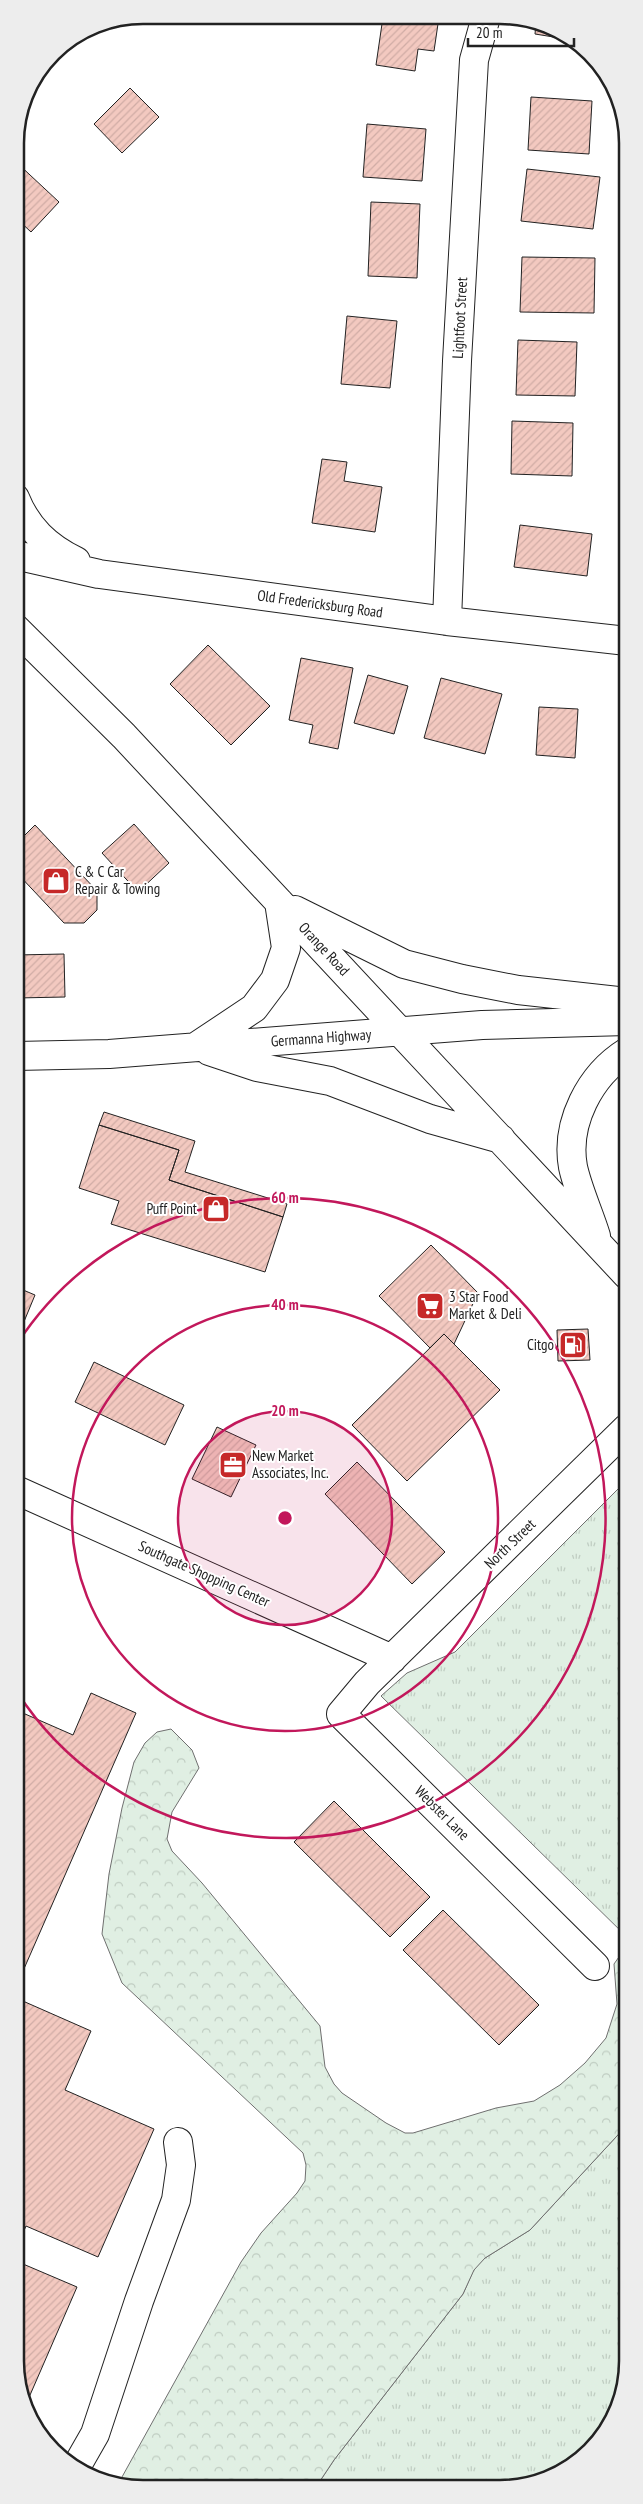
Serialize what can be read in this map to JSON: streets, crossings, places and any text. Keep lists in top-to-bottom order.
{
  "streets": {
    "main road": [
      "Lightfoot Street",
      "Old Fredericksburg Road",
      "Orange Road",
      "Germanna Highway",
      "North Street",
      "Southgate Shopping Center",
      "Webster Lane"
    ]
  },
  "crossings": [
    ["Lightfoot Street", "Old Fredericksburg Road"],
    ["Orange Road", "Germanna Highway"],
    ["North Street", "Southgate Shopping Center"],
    ["North Street", "Webster Lane"],
    ["Southgate Shopping Center", "Webster Lane"]
  ],
  "places": {
    "shop": ["C & C Car Repair & Towing", "Puff Point"],
    "supermarket": ["3 Star Food Market & Deli"],
    "fuel station": ["Citgo"],
    "office": ["New Market Associates, Inc."]
  },
  "scale_bar": "20 m",
  "rings": ["60 m", "40 m", "20 m"]
}
